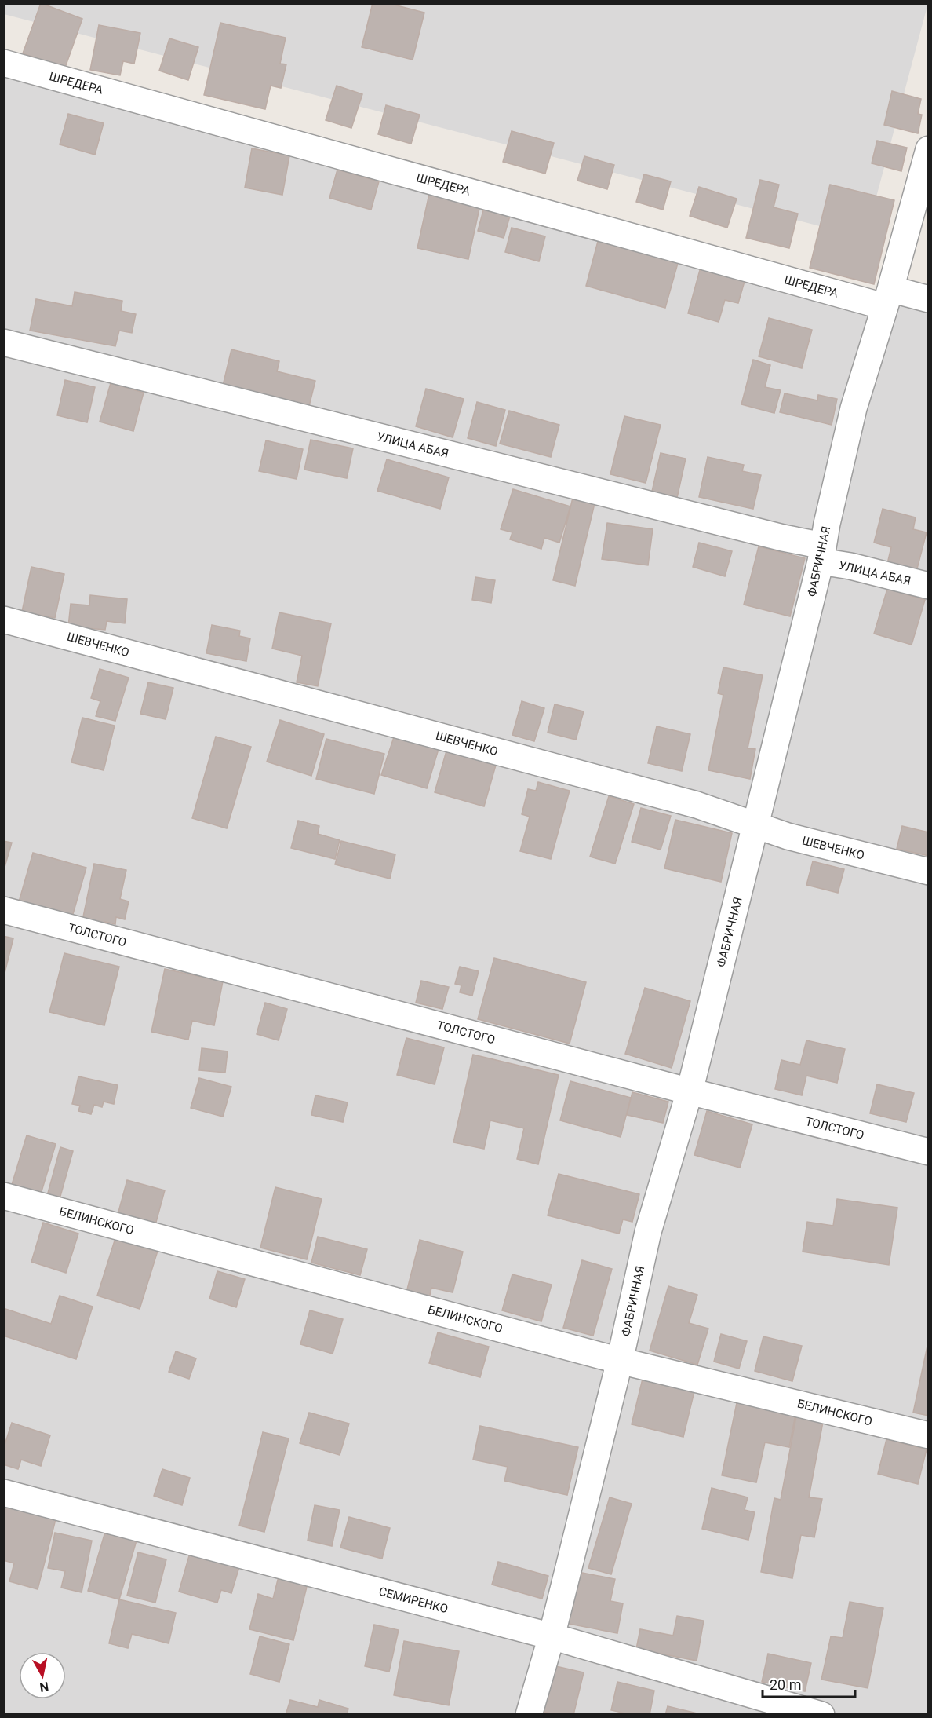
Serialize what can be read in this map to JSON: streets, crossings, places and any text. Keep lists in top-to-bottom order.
{
  "streets": {
    "street": [
      "ШРЕДЕРА",
      "УЛИЦА АБАЯ",
      "ФАБРИЧНАЯ",
      "ШЕВЧЕНКО",
      "ТОЛСТОГО",
      "БЕЛИНСКОГО",
      "СЕМИРЕНКО"
    ]
  },
  "crossings": [
    ["ШРЕДЕРА", "ФАБРИЧНАЯ"],
    ["УЛИЦА АБАЯ", "ФАБРИЧНАЯ"],
    ["ФАБРИЧНАЯ", "ШЕВЧЕНКО"],
    ["ФАБРИЧНАЯ", "ТОЛСТОГО"],
    ["ФАБРИЧНАЯ", "БЕЛИНСКОГО"],
    ["ФАБРИЧНАЯ", "СЕМИРЕНКО"]
  ],
  "scale_bar": "20 m",
  "north": "bottom"
}
